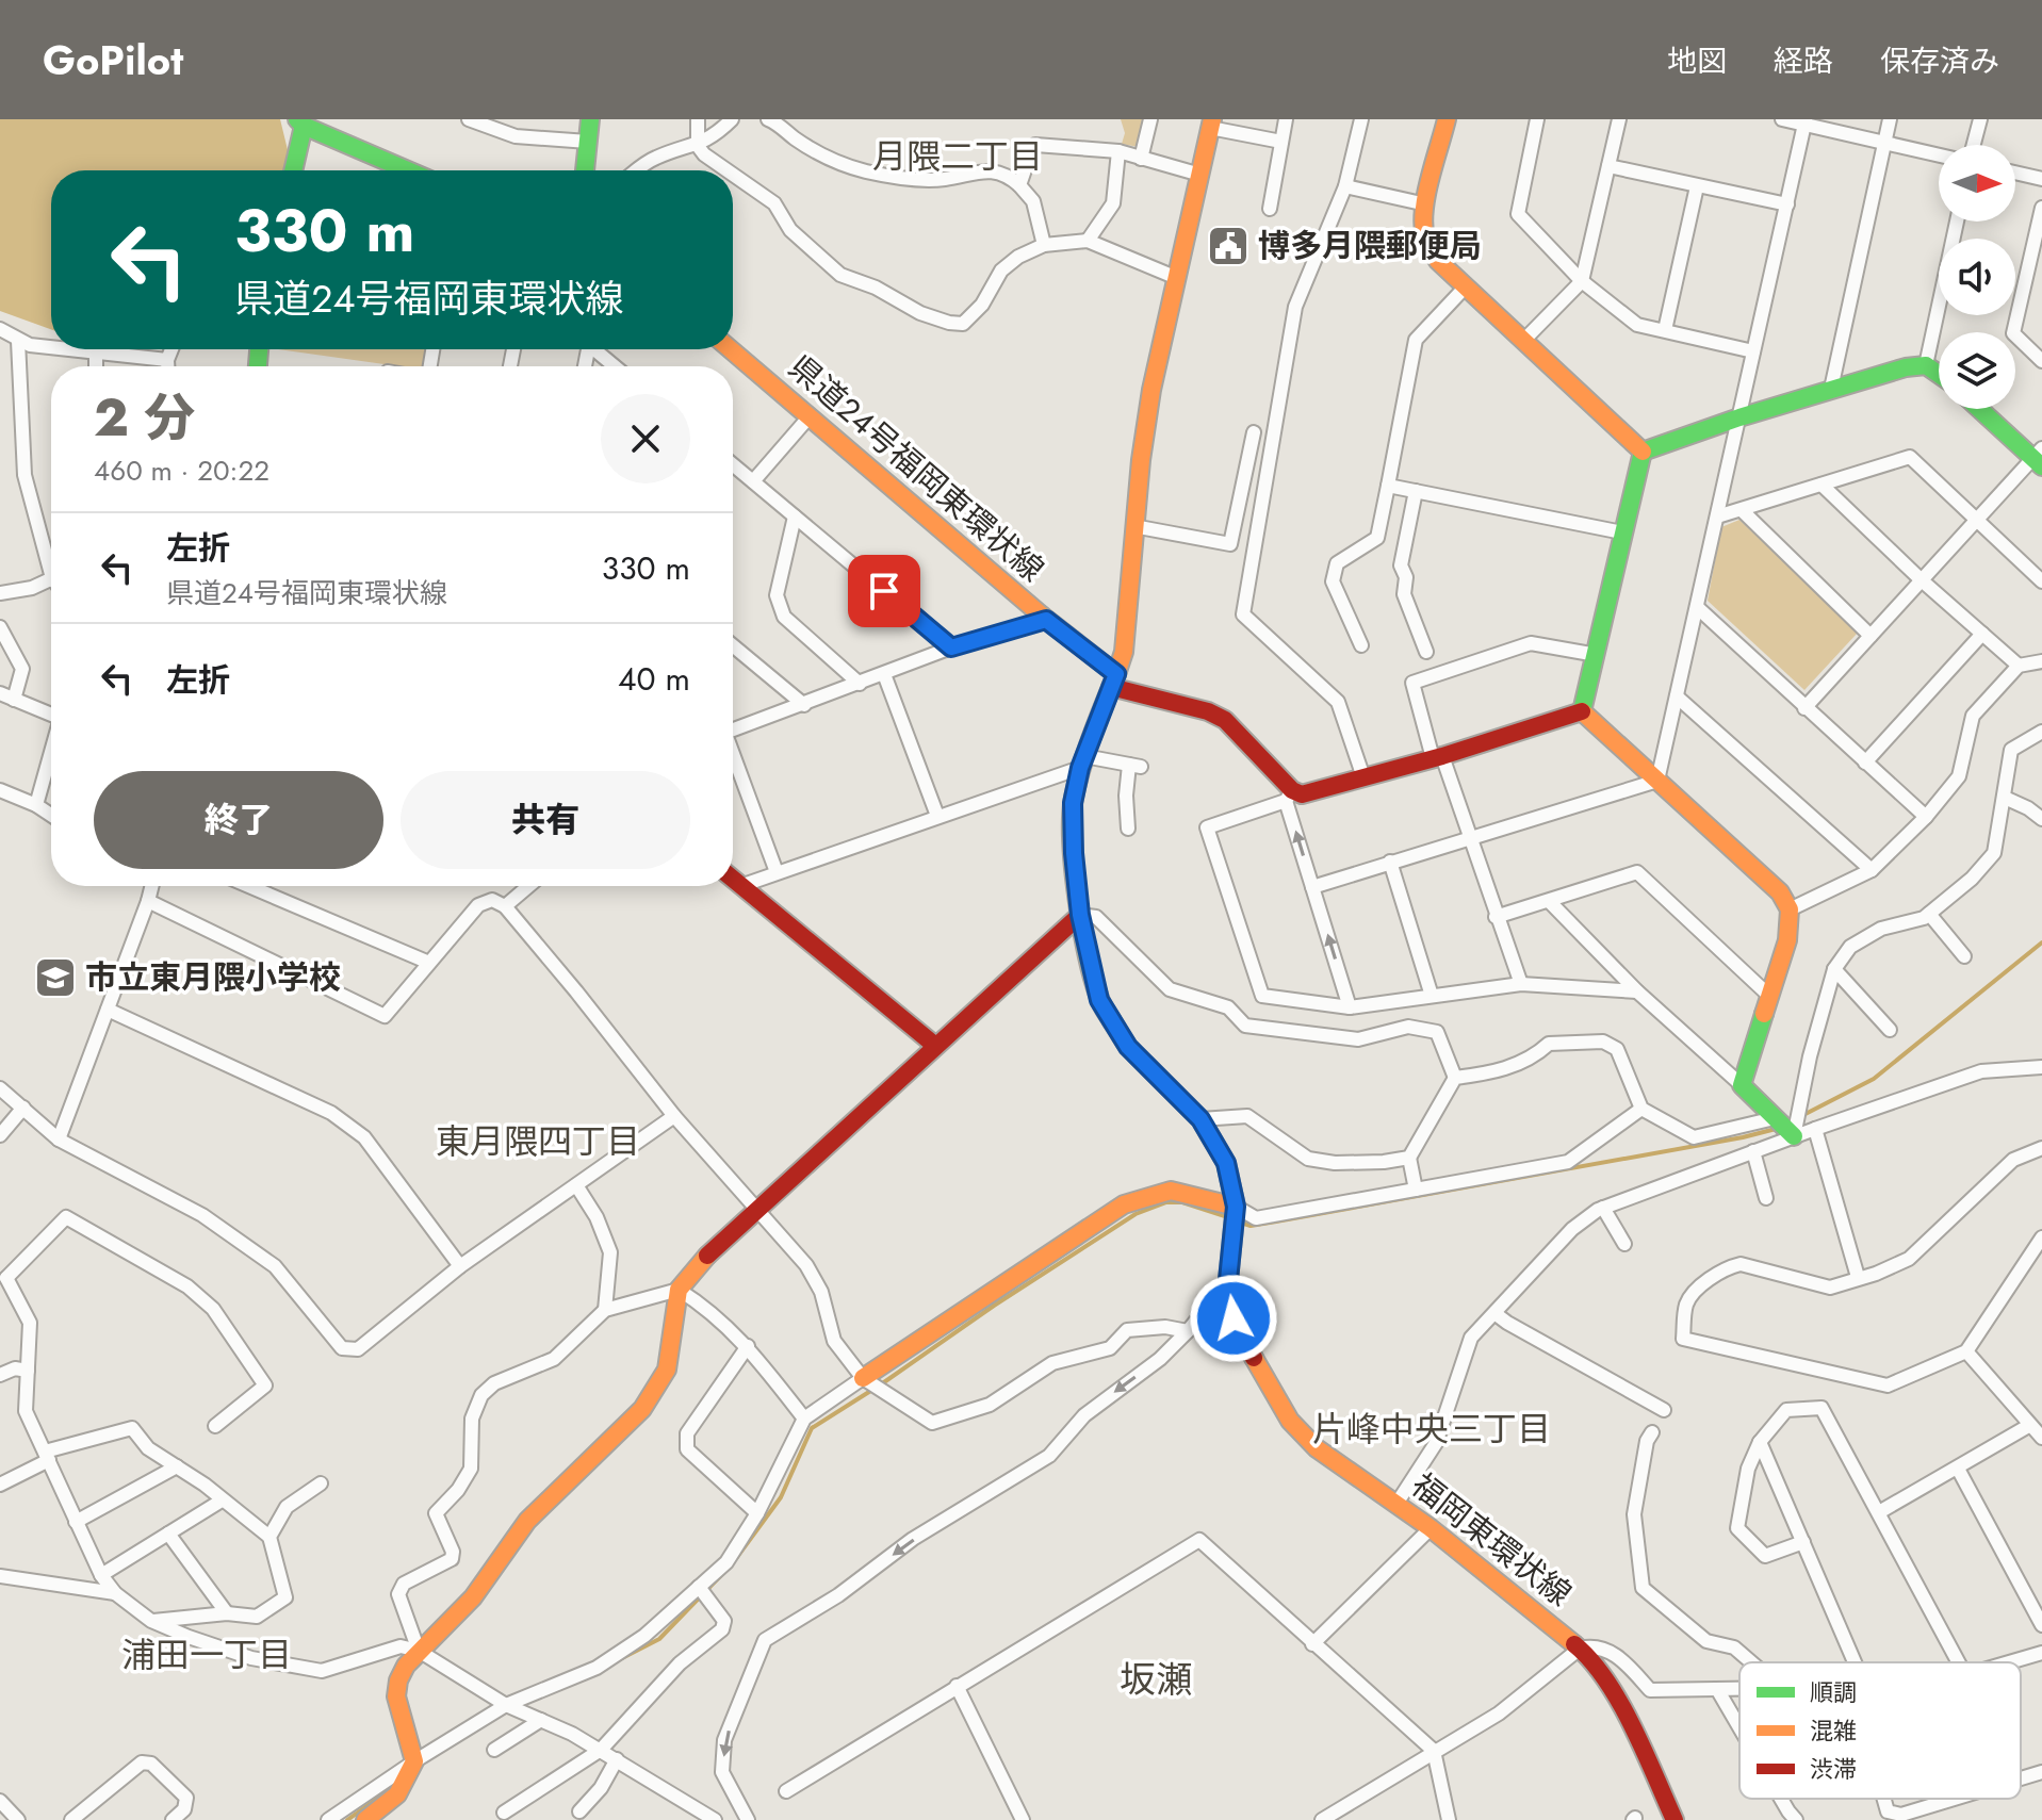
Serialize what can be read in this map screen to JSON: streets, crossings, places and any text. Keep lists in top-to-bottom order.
{
  "streets": {
    "street": ["県道24号福岡東環状線", "福岡東環状線"]
  },
  "crossings": [
    ["県道24号福岡東環状線", "福岡東環状線"]
  ],
  "districts": [
    "月隈二丁目",
    "東月隈四丁目",
    "片峰中央三丁目",
    "浦田一丁目",
    "坂瀬"
  ],
  "places": {
    "public building": ["博多月隈郵便局"],
    "school or university": ["市立東月隈小学校"]
  },
  "legend": ["順調", "混雑", "渋滞"],
  "north": "right",
  "page": {
    "header": "GoPilot",
    "nav": ["地図", "経路", "保存済み"],
    "turn": ["330 m", "県道24号福岡東環状線"],
    "heading": ["2 分", "460 m · 20:22"],
    "list": [
      {
        "name": "左折",
        "note": "県道24号福岡東環状線",
        "value": "330 m"
      },
      {
        "name": "左折",
        "value": "40 m"
      }
    ],
    "buttons": ["終了", "共有"]
  }
}
